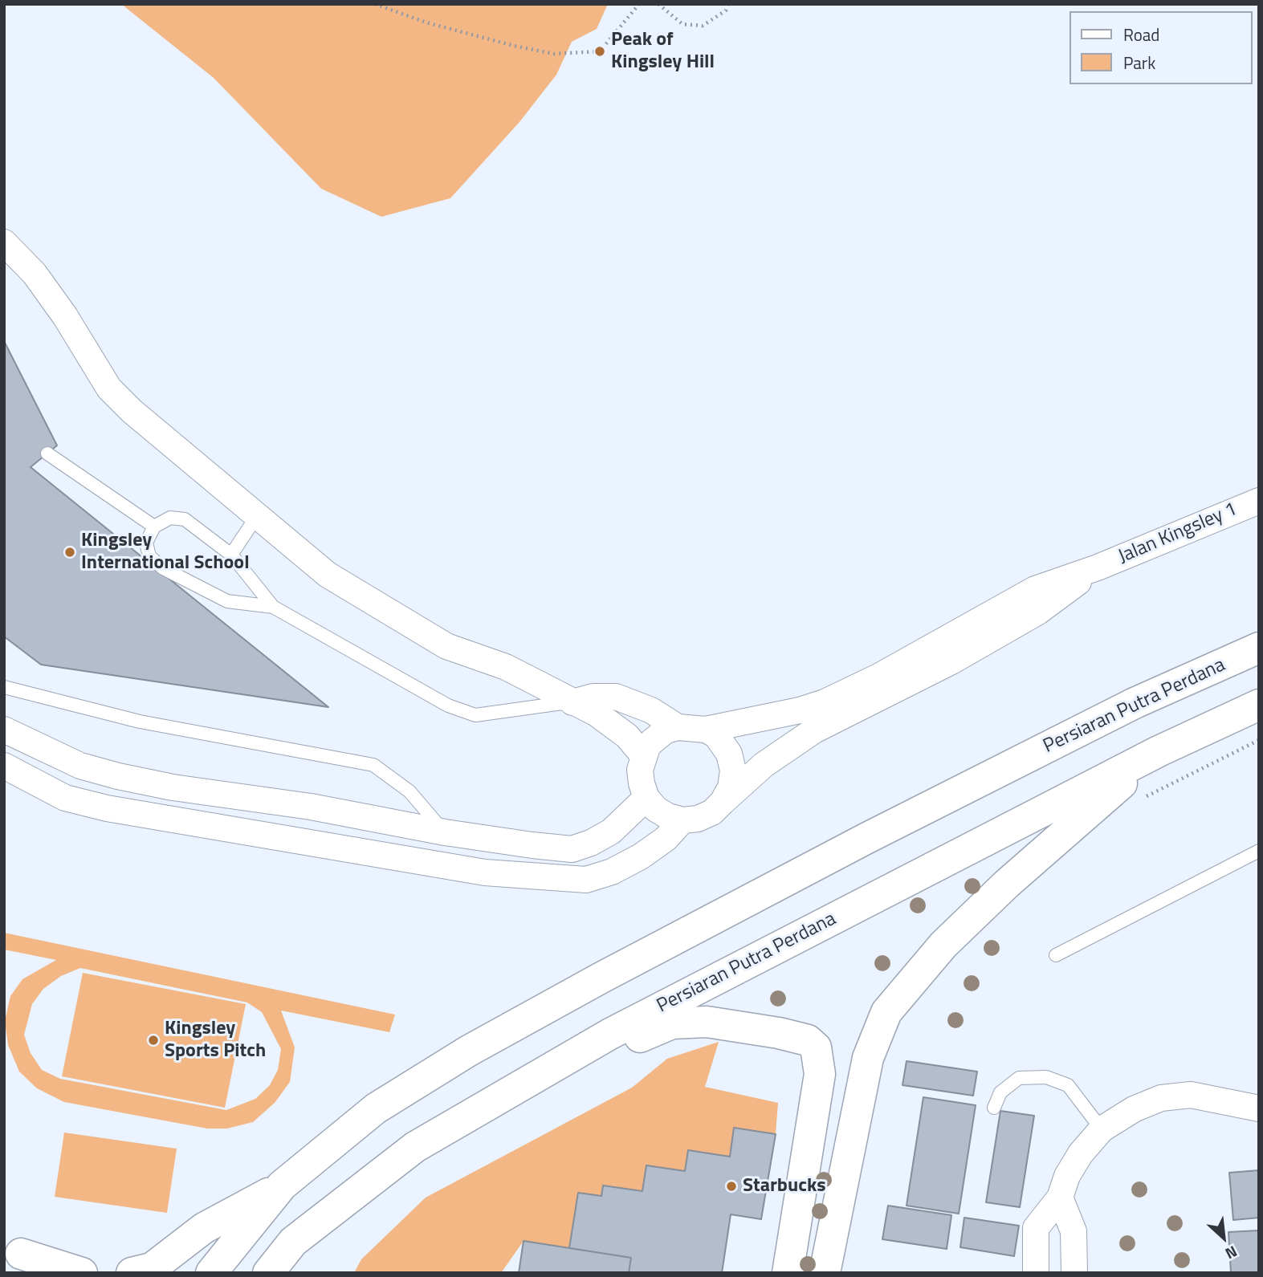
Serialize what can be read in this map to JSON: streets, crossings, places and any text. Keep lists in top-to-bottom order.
{
  "streets": {
    "main road": ["Persiaran Putra Perdana"],
    "street": ["Jalan Kingsley 1"]
  },
  "places": [
    "Peak of Kingsley Hill",
    "Kingsley International School",
    "Kingsley Sports Pitch",
    "Starbucks"
  ],
  "legend": ["Road", "Park"],
  "north": "bottom right"
}
